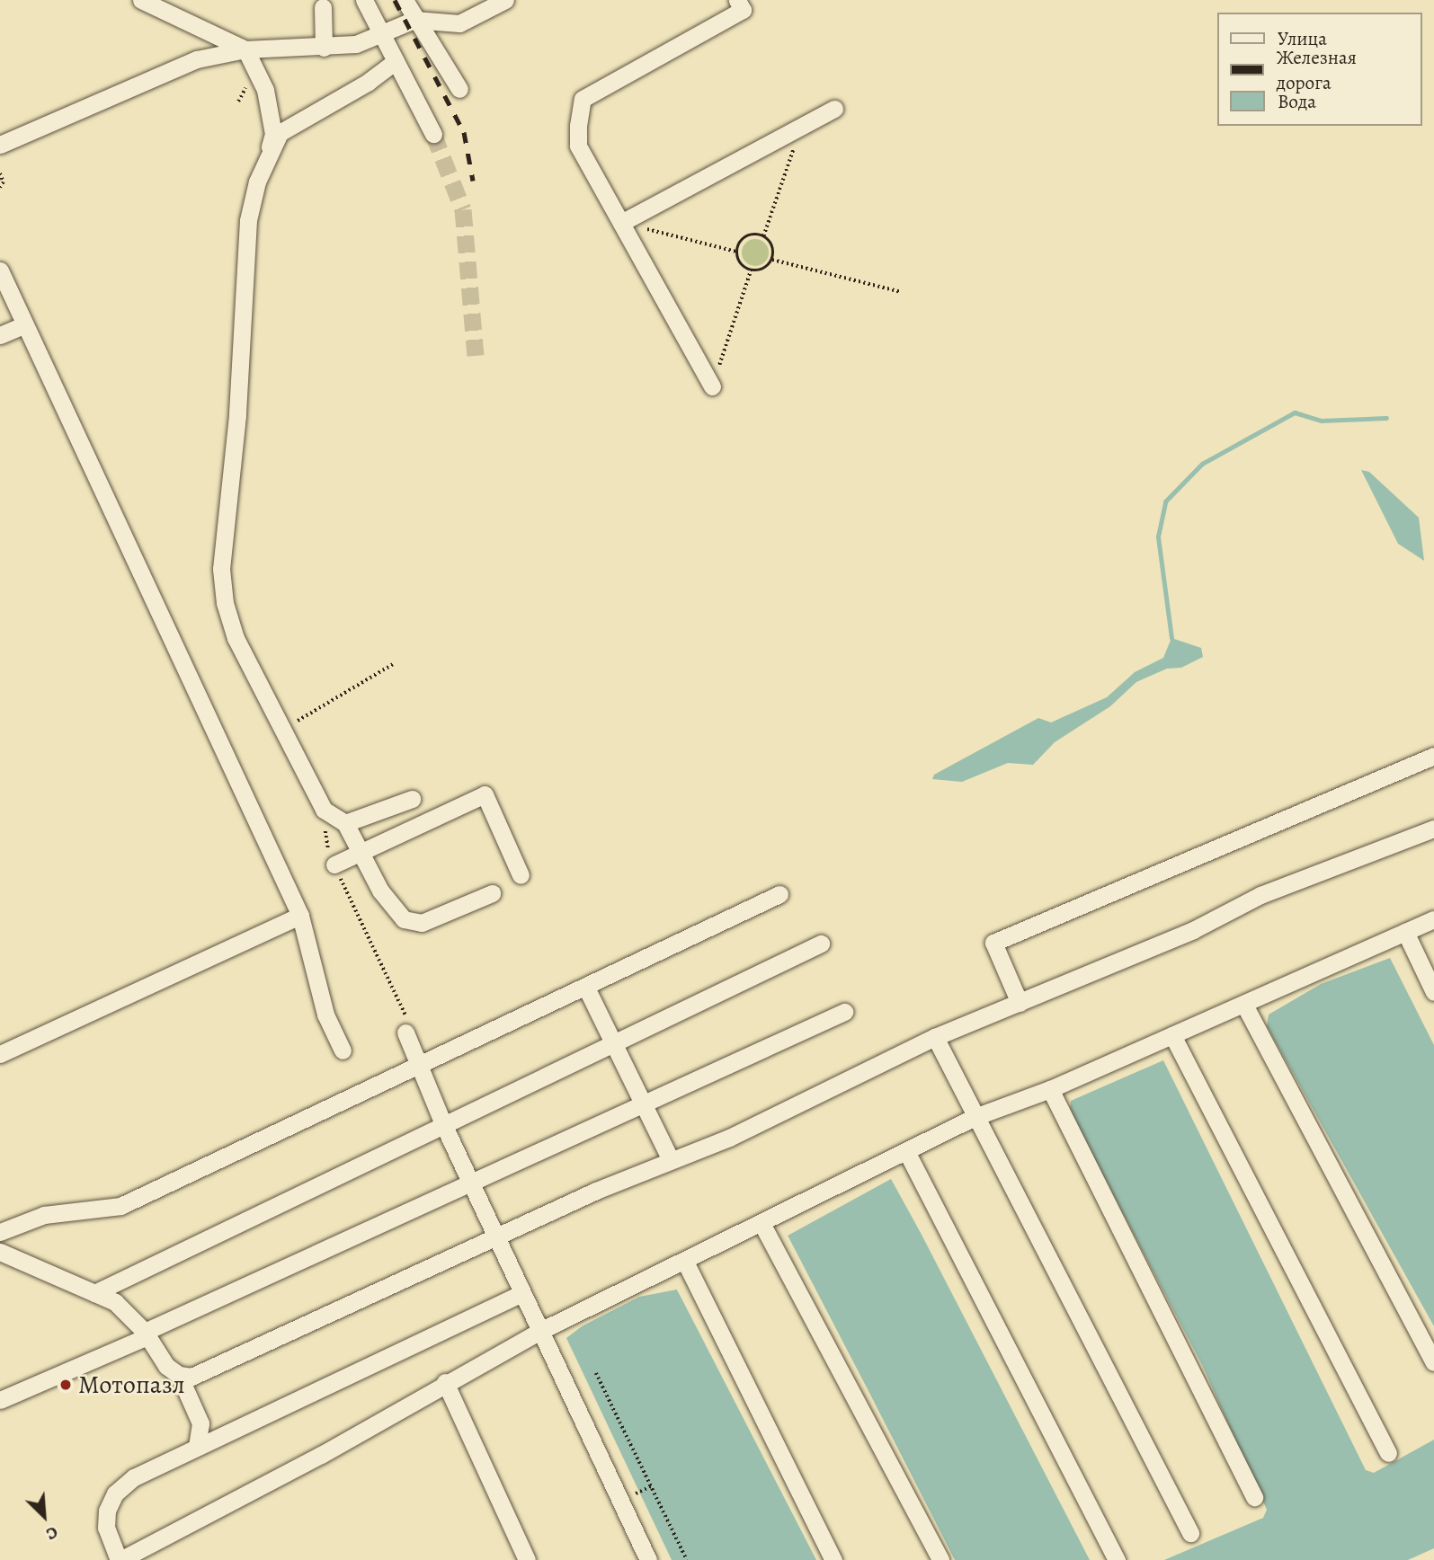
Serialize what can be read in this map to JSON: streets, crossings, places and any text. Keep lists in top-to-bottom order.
{
  "places": ["Мотопазл"],
  "legend": ["Улица", "Железная дорога", "Вода"],
  "north": "bottom right"
}
